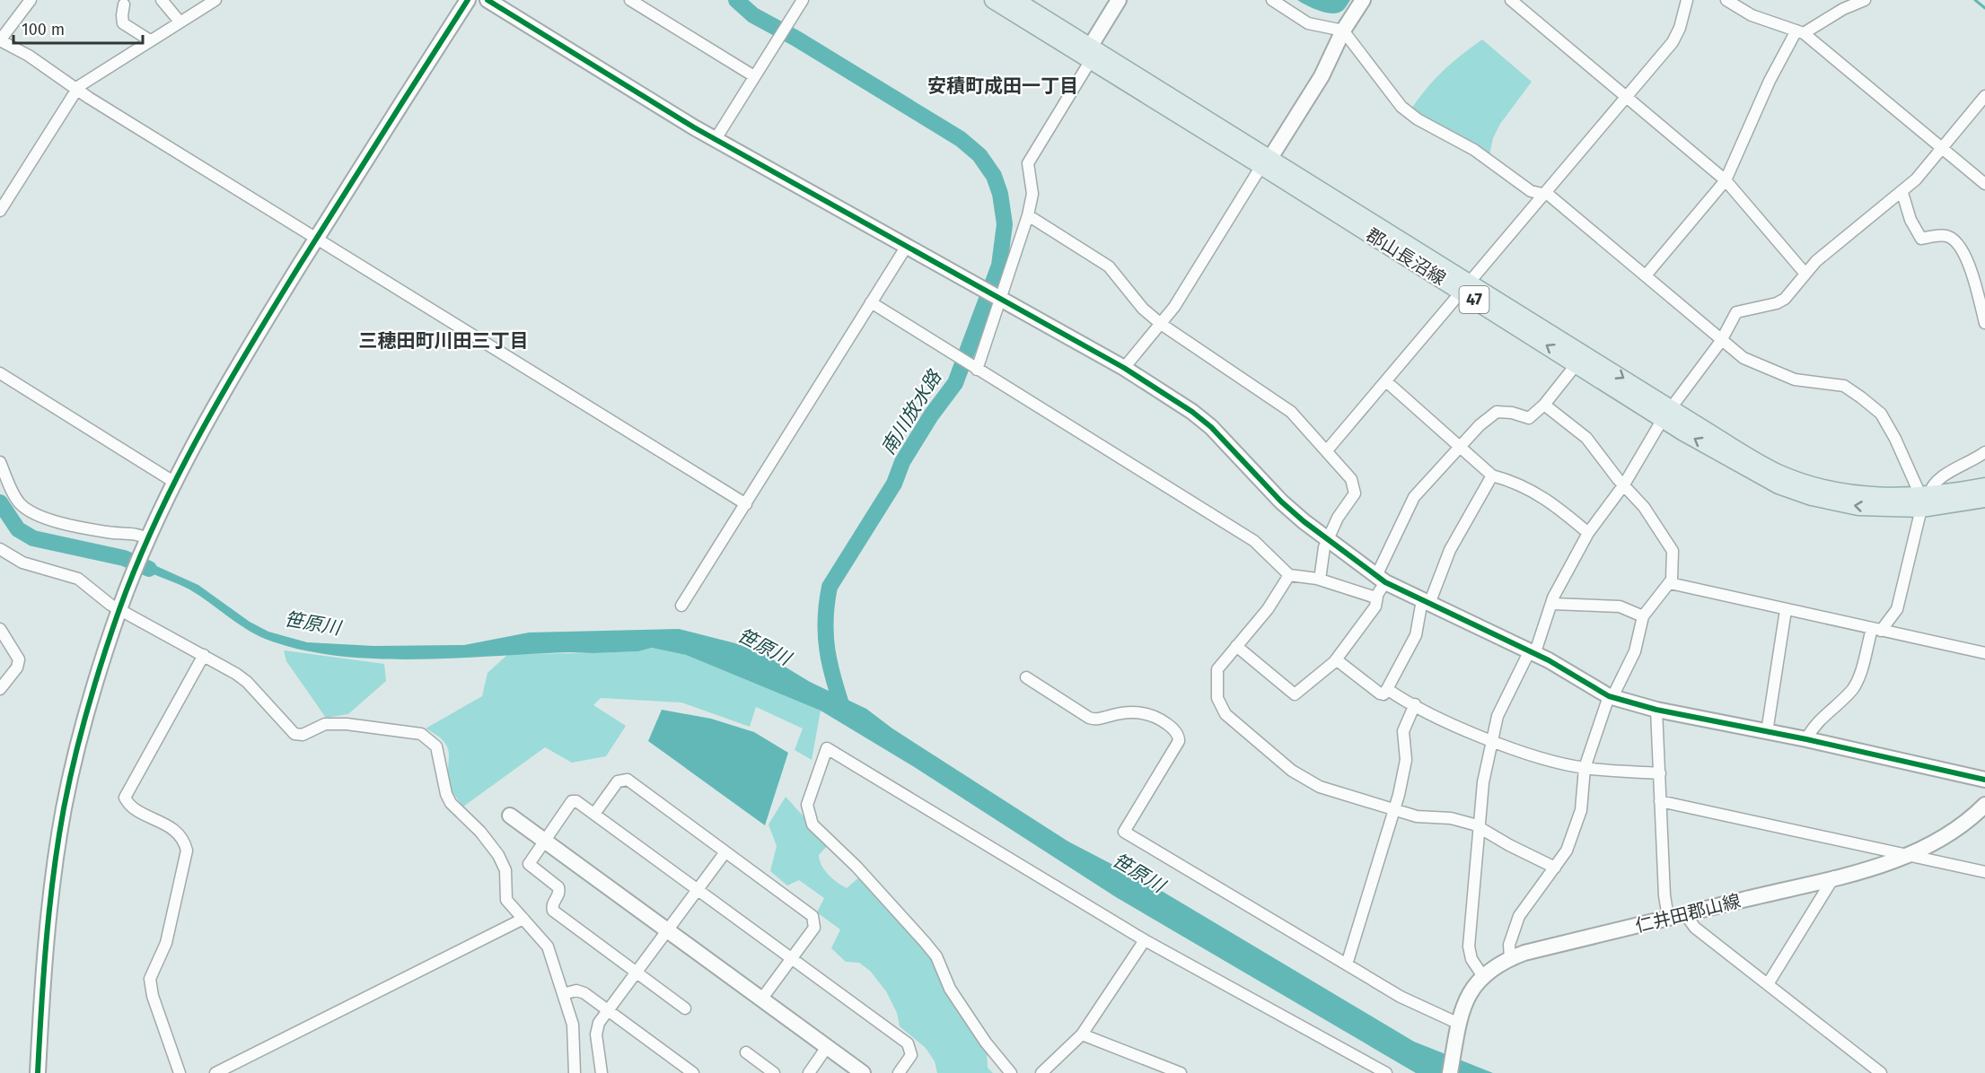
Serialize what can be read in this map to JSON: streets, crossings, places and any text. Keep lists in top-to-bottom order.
{
  "streets": {
    "main road": ["郡山長沼線", "47"],
    "street": ["仁井田郡山線"]
  },
  "districts": ["安積町成田一丁目", "三穂田町川田三丁目"],
  "water": ["南川放水路", "笹原川"],
  "scale_bar": "100 m"
}
